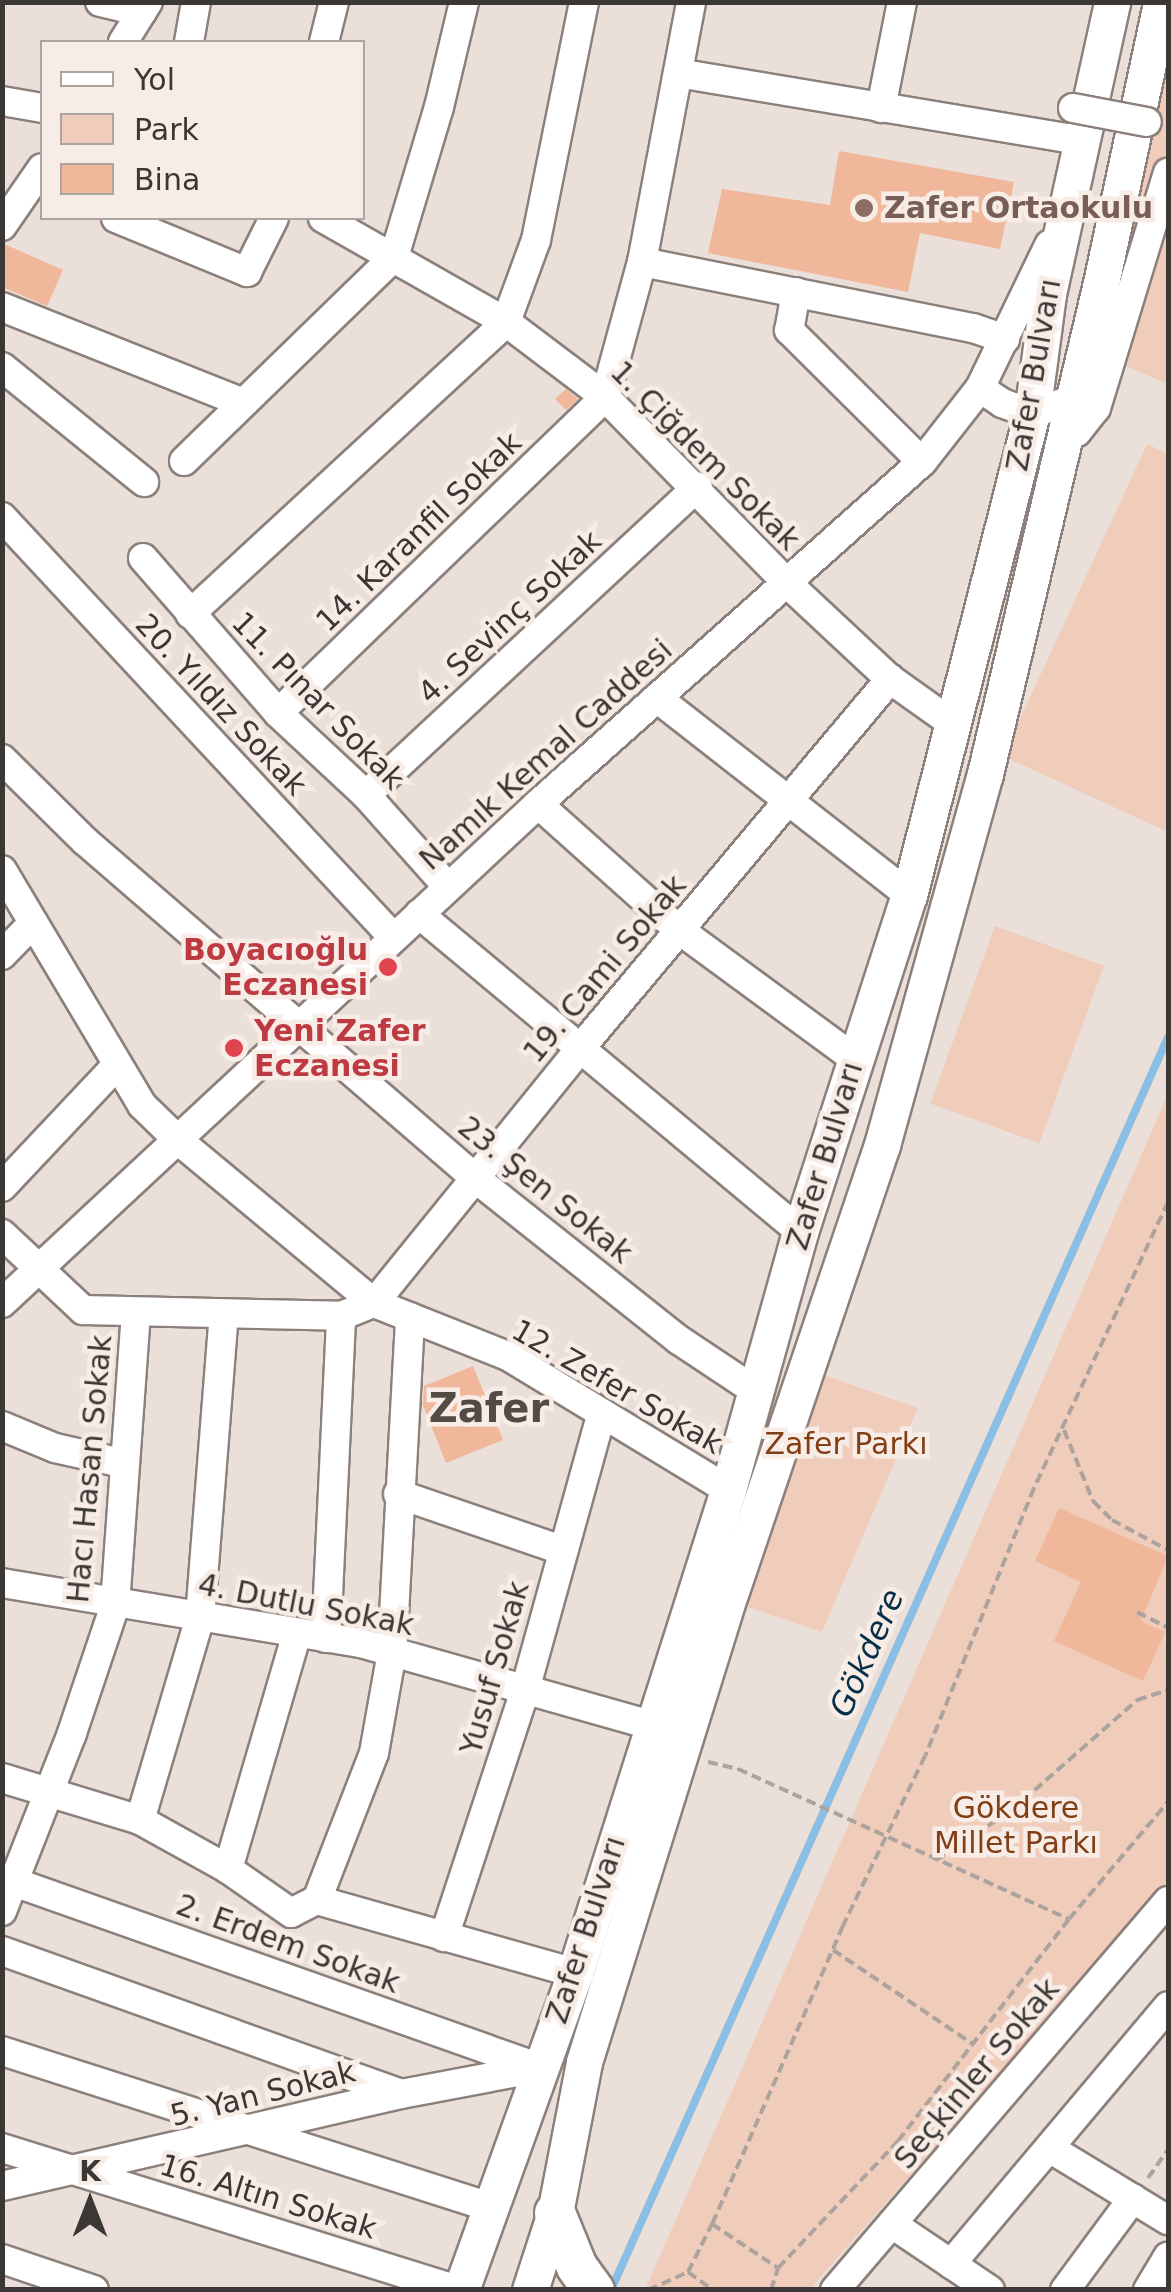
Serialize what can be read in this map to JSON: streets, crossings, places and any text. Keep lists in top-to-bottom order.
{
  "streets": {
    "main road": ["Zafer Bulvarı"],
    "street": [
      "1. Çiğdem Sokak",
      "14. Karanfil Sokak",
      "4. Sevinç Sokak",
      "11. Pınar Sokak",
      "20. Yıldız Sokak",
      "Namık Kemal Caddesi",
      "19. Cami Sokak",
      "23. Şen Sokak",
      "12. Zefer Sokak",
      "Hacı Hasan Sokak",
      "4. Dutlu Sokak",
      "Yusuf Sokak",
      "2. Erdem Sokak",
      "Seçkinler Sokak",
      "5. Yan Sokak",
      "16. Altın Sokak"
    ]
  },
  "crossings": [
    ["Zafer Bulvarı", "1. Çiğdem Sokak"],
    ["Zafer Bulvarı", "Namık Kemal Caddesi"],
    ["Zafer Bulvarı", "23. Şen Sokak"],
    ["Zafer Bulvarı", "12. Zefer Sokak"],
    ["Zafer Bulvarı", "4. Dutlu Sokak"],
    ["Zafer Bulvarı", "2. Erdem Sokak"],
    ["Zafer Bulvarı", "5. Yan Sokak"],
    ["Zafer Bulvarı", "16. Altın Sokak"],
    ["1. Çiğdem Sokak", "14. Karanfil Sokak"],
    ["1. Çiğdem Sokak", "4. Sevinç Sokak"],
    ["1. Çiğdem Sokak", "Namık Kemal Caddesi"],
    ["1. Çiğdem Sokak", "19. Cami Sokak"],
    ["14. Karanfil Sokak", "11. Pınar Sokak"],
    ["4. Sevinç Sokak", "11. Pınar Sokak"],
    ["11. Pınar Sokak", "Namık Kemal Caddesi"],
    ["20. Yıldız Sokak", "Namık Kemal Caddesi"],
    ["Namık Kemal Caddesi", "23. Şen Sokak"],
    ["Namık Kemal Caddesi", "12. Zefer Sokak"],
    ["19. Cami Sokak", "23. Şen Sokak"],
    ["19. Cami Sokak", "12. Zefer Sokak"],
    ["12. Zefer Sokak", "Yusuf Sokak"],
    ["Hacı Hasan Sokak", "4. Dutlu Sokak"],
    ["Hacı Hasan Sokak", "2. Erdem Sokak"],
    ["4. Dutlu Sokak", "Yusuf Sokak"],
    ["2. Erdem Sokak", "5. Yan Sokak"],
    ["5. Yan Sokak", "16. Altın Sokak"]
  ],
  "districts": ["Zafer"],
  "water": ["Gökdere"],
  "parks": ["Zafer Parkı", "Gökdere Millet Parkı"],
  "places": ["Zafer Ortaokulu", "Boyacıoğlu Eczanesi", "Yeni Zafer Eczanesi"],
  "legend": ["Yol", "Park", "Bina"],
  "north": "top"
}
